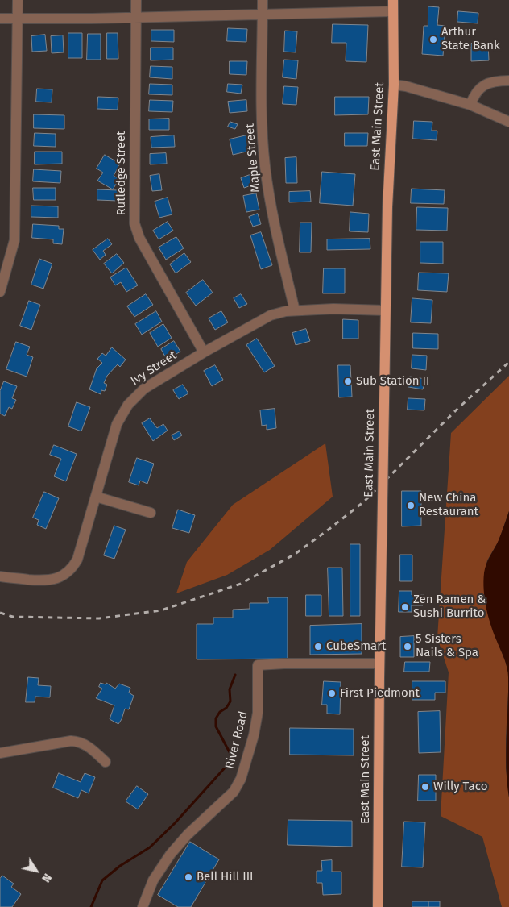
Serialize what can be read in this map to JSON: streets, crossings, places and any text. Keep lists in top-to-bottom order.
{
  "streets": {
    "main road": ["East Main Street"],
    "street": [
      "Maple Street",
      "Rutledge Street",
      "Ivy Street",
      "River Road"
    ]
  },
  "crossings": [
    ["East Main Street", "Ivy Street"],
    ["East Main Street", "River Road"],
    ["Maple Street", "Ivy Street"],
    ["Rutledge Street", "Ivy Street"]
  ],
  "places": [
    "Arthur State Bank",
    "Sub Station II",
    "New China Restaurant",
    "Zen Ramen & Sushi Burrito",
    "CubeSmart",
    "5 Sisters Nails & Spa",
    "First Piedmont",
    "Willy Taco",
    "Bell Hill III"
  ],
  "north": "bottom right"
}
